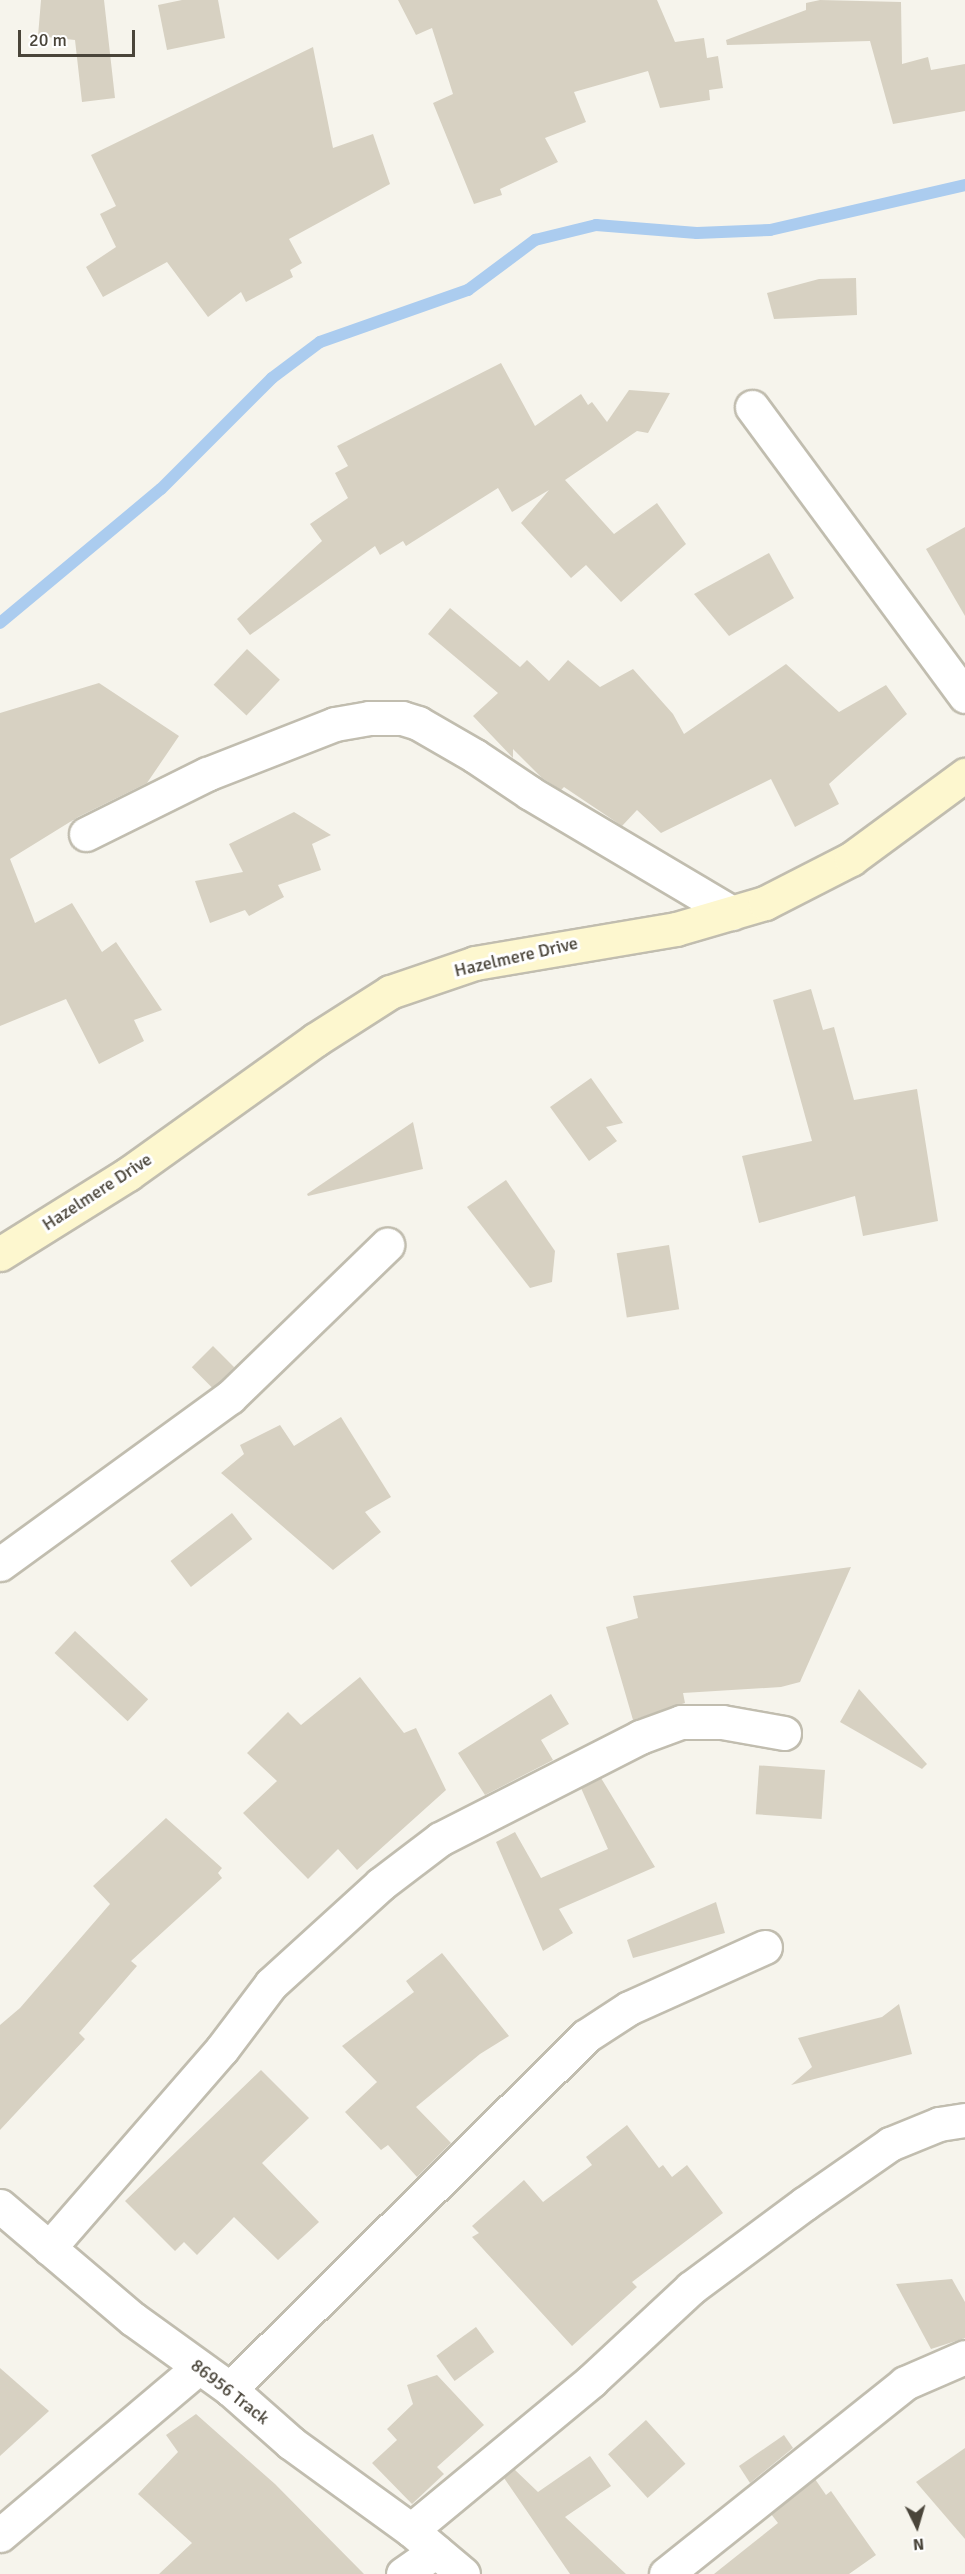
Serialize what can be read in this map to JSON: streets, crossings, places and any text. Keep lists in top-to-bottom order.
{
  "streets": {
    "street": ["Hazelmere Drive", "86956 Track"]
  },
  "scale_bar": "20 m",
  "north": "bottom"
}
